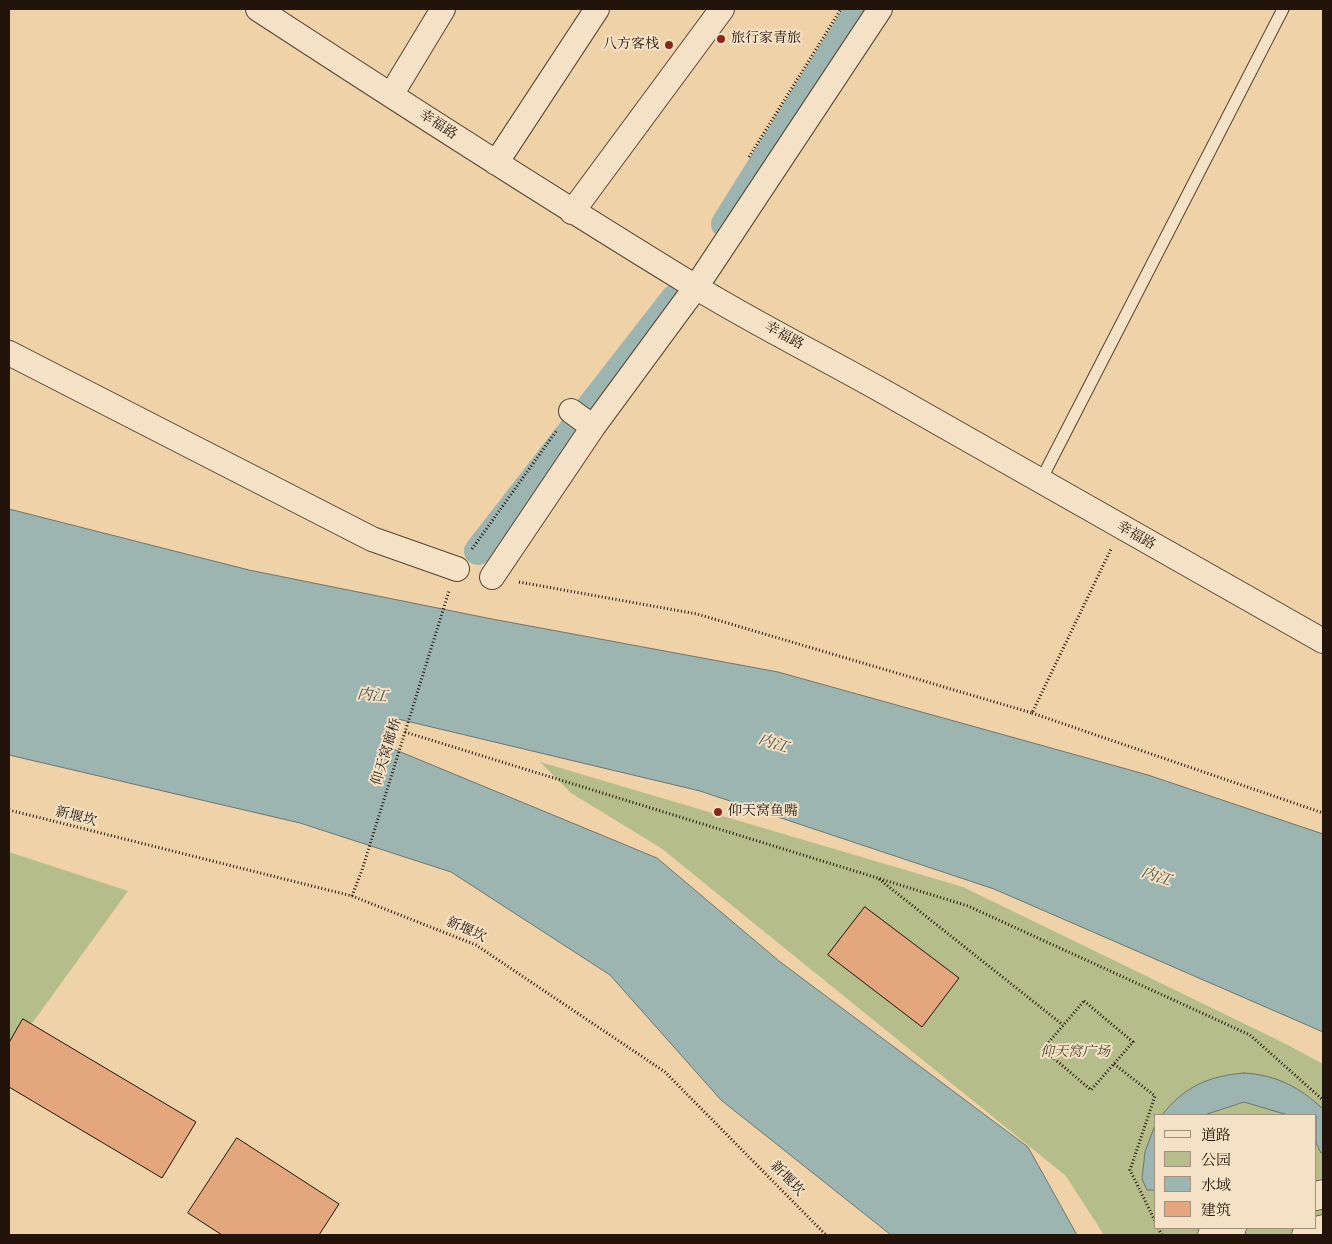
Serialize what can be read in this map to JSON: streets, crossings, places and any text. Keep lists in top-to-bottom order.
{
  "streets": {
    "street": ["幸福路"],
    "path": ["仰天窝廊桥", "新堰坎"]
  },
  "crossings": [
    ["仰天窝廊桥", "新堰坎"]
  ],
  "water": ["内江"],
  "parks": ["仰天窝广场"],
  "places": ["旅行家青旅", "八方客栈", "仰天窝鱼嘴"],
  "legend": [
    "道路",
    "公园",
    "水域",
    "建筑"
  ]
}
